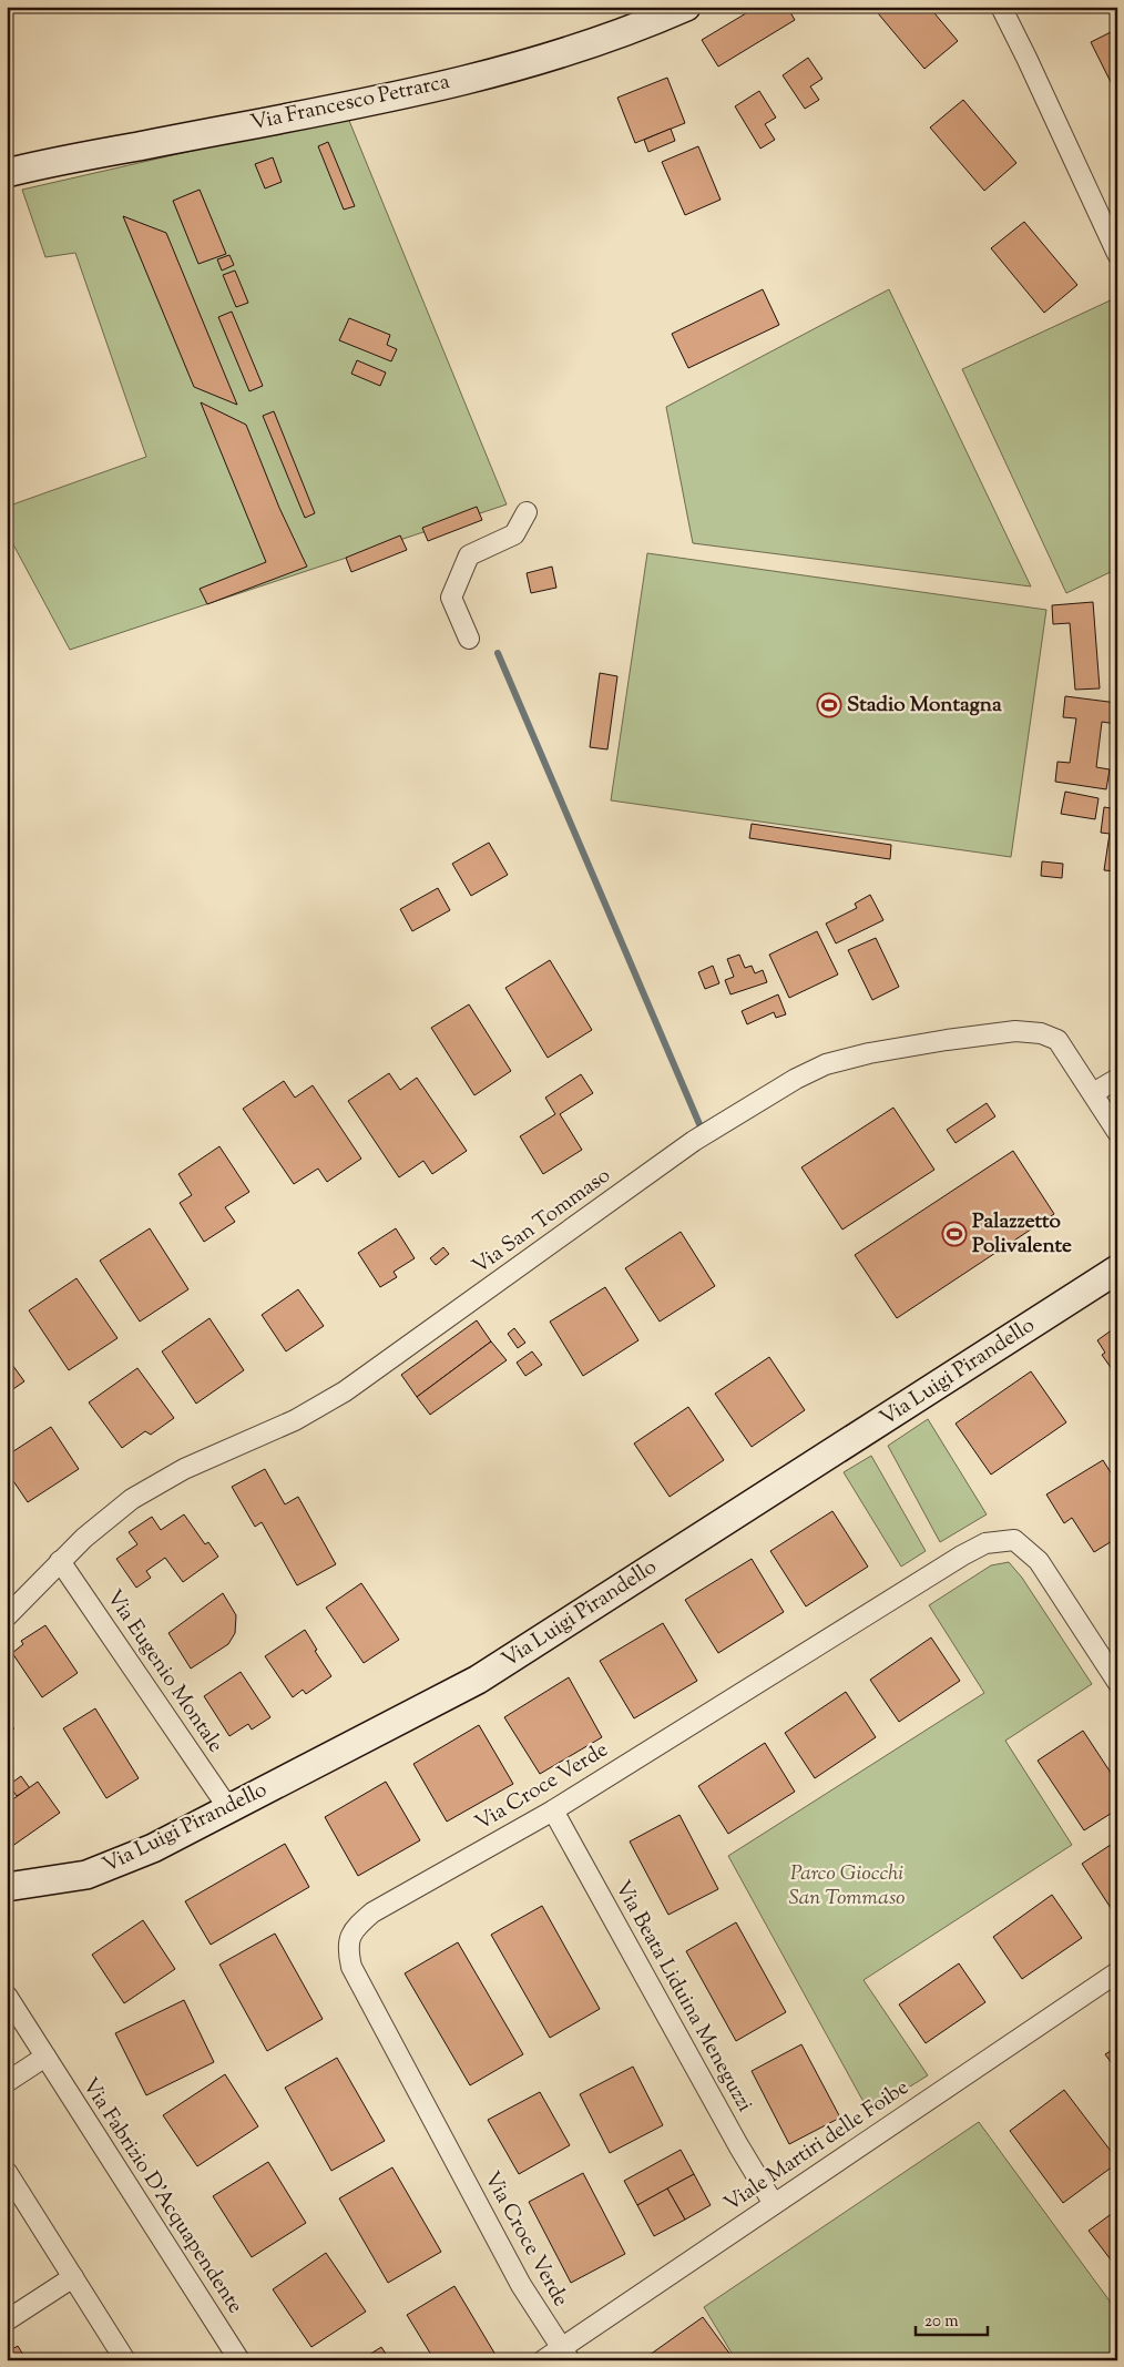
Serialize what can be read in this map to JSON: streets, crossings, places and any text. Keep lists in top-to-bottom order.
{
  "streets": {
    "street": [
      "Via Francesco Petrarca",
      "Via San Tommaso",
      "Via Luigi Pirandello",
      "Via Eugenio Montale",
      "Via Croce Verde",
      "Via Beata Liduina Meneguzzi",
      "Viale Martiri delle Foibe",
      "Via Fabrizio D'Acquapendente"
    ]
  },
  "crossings": [
    ["Via San Tommaso", "Via Eugenio Montale"],
    ["Via Luigi Pirandello", "Via Eugenio Montale"],
    ["Via Croce Verde", "Via Beata Liduina Meneguzzi"],
    ["Via Croce Verde", "Viale Martiri delle Foibe"],
    ["Via Beata Liduina Meneguzzi", "Viale Martiri delle Foibe"]
  ],
  "parks": ["Parco Giocchi San Tommaso"],
  "places": {
    "sports": ["Stadio Montagna", "Palazzetto Polivalente"]
  },
  "scale_bar": "20 m"
}
